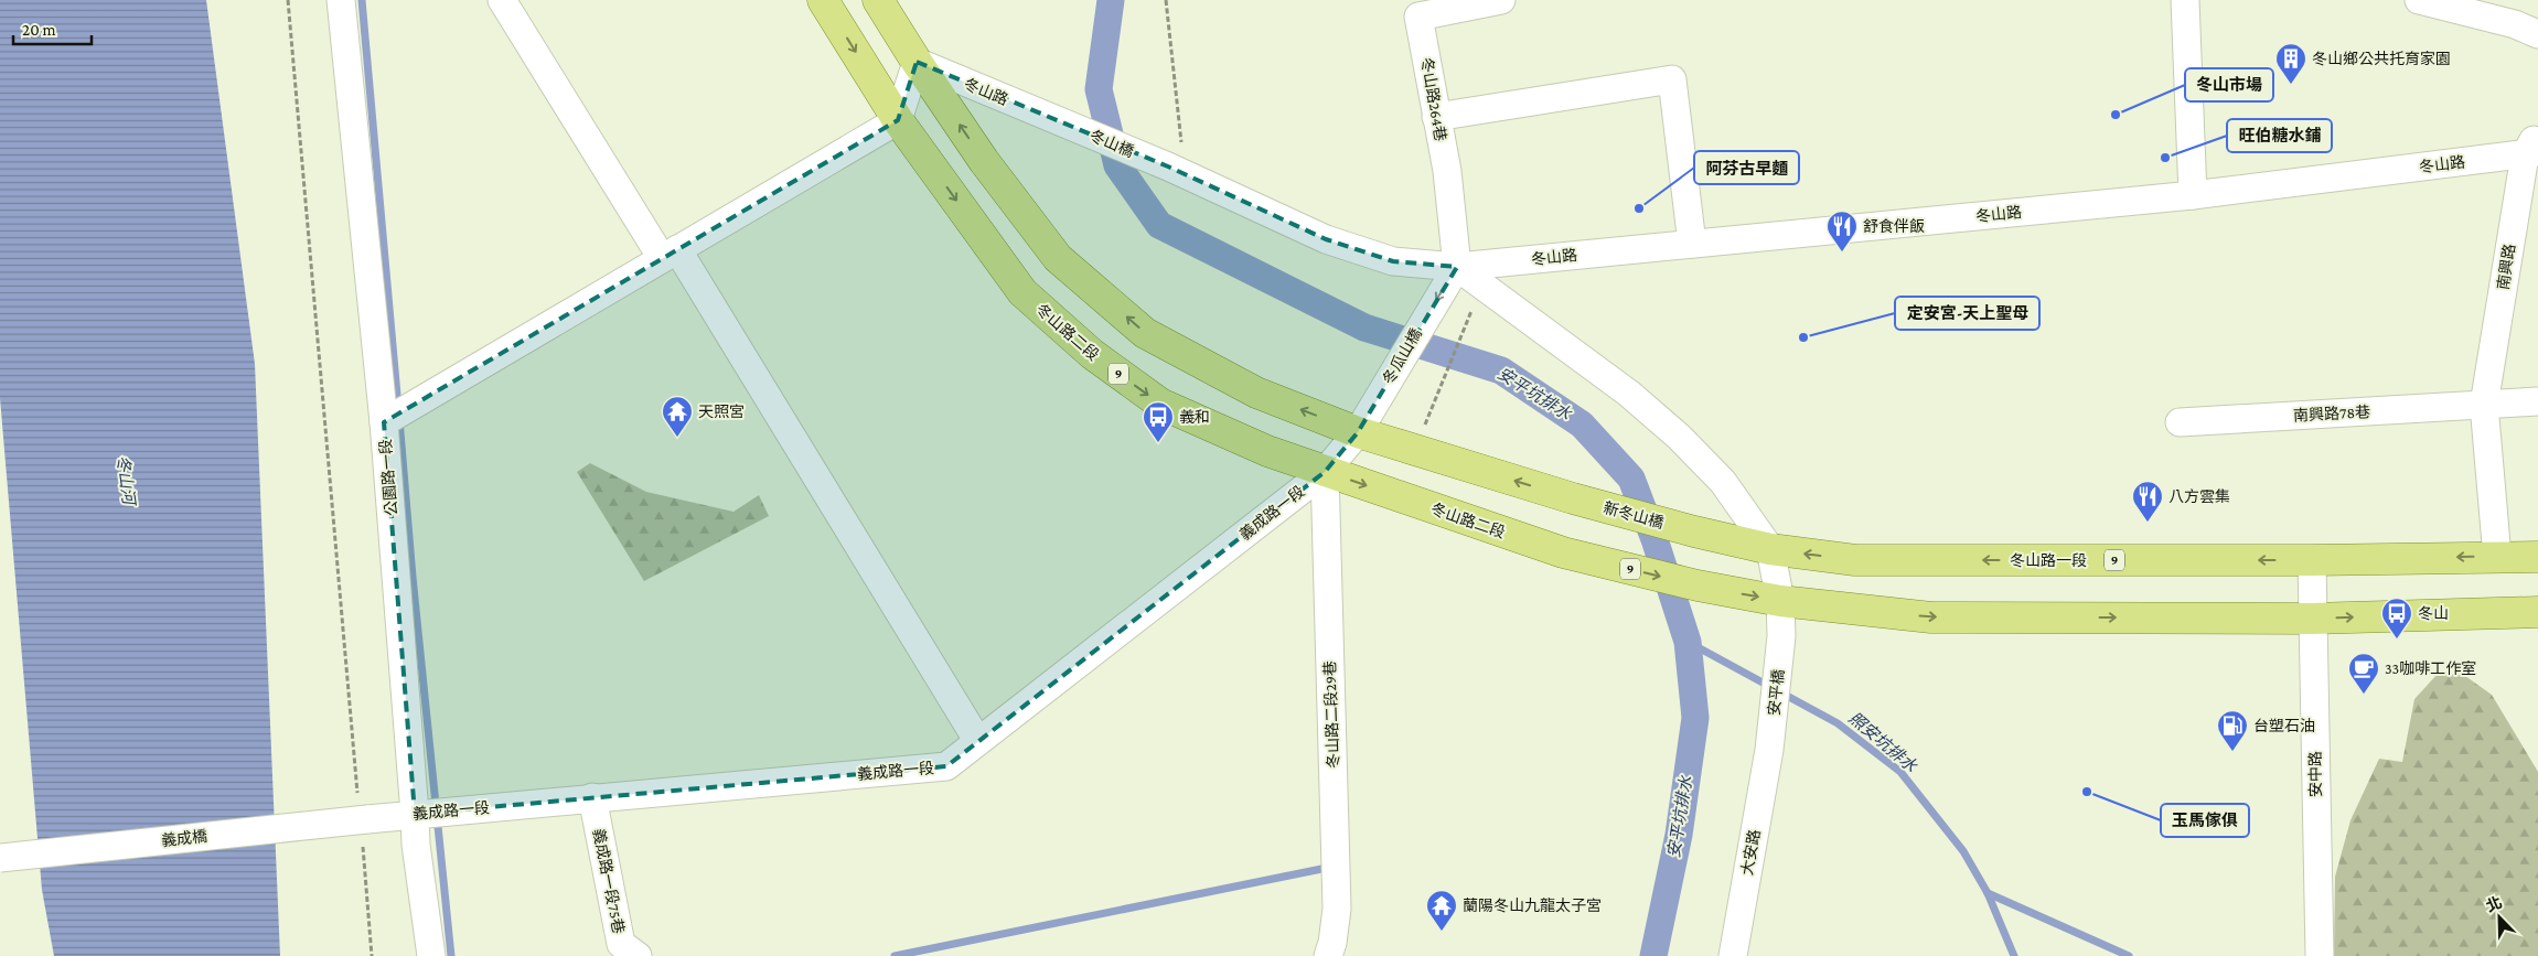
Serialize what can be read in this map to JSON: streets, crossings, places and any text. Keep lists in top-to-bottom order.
{
  "streets": {
    "main road": [
      "冬山路二段",
      "9",
      "新冬山橋",
      "冬山路一段"
    ],
    "street": [
      "冬山路",
      "冬山路264巷",
      "冬山橋",
      "南興路",
      "冬瓜山橋",
      "南興路78巷",
      "公園路一段",
      "義成路一段",
      "安平橋",
      "冬山路二段29巷",
      "安中路",
      "義成橋",
      "大安路",
      "義成路一段75巷"
    ]
  },
  "crossings": [
    ["冬山路", "冬山路264巷"],
    ["冬山路", "冬山橋"],
    ["冬山路", "南興路"],
    ["冬山路", "冬瓜山橋"],
    ["冬山路", "9"],
    ["冬山路264巷", "冬瓜山橋"],
    ["南興路", "南興路78巷"],
    ["南興路", "冬山路一段"],
    ["冬山路二段", "9"],
    ["冬山路二段", "義成路一段"],
    ["冬山路二段", "安平橋"],
    ["冬山路二段", "冬山路二段29巷"],
    ["冬瓜山橋", "9"],
    ["冬瓜山橋", "新冬山橋"],
    ["9", "新冬山橋"],
    ["9", "安平橋"],
    ["9", "安中路"],
    ["公園路一段", "義成路一段"],
    ["義成路一段", "冬山路二段29巷"],
    ["義成路一段", "義成橋"],
    ["義成路一段", "義成路一段75巷"],
    ["新冬山橋", "冬山路一段"],
    ["冬山路一段", "安平橋"],
    ["冬山路一段", "安中路"],
    ["安平橋", "大安路"]
  ],
  "one_way": ["冬瓜山橋", "新冬山橋"],
  "water": ["安平坑排水", "冬山河", "照安坑排水"],
  "places": {
    "building": ["冬山鄉公共托育家園"],
    "other": [
      "冬山市場",
      "旺伯糖水鋪",
      "阿芬古早麵",
      "定安宮-天上聖母",
      "玉馬傢俱"
    ],
    "restaurant": ["舒食伴飯", "八方雲集"],
    "temple": ["天照宮", "蘭陽冬山九龍太子宮"],
    "bus stop": ["義和", "冬山"],
    "cafe": ["33咖啡工作室"],
    "fuel station": ["台塑石油"]
  },
  "scale_bar": "20 m",
  "north": "top left"
}
